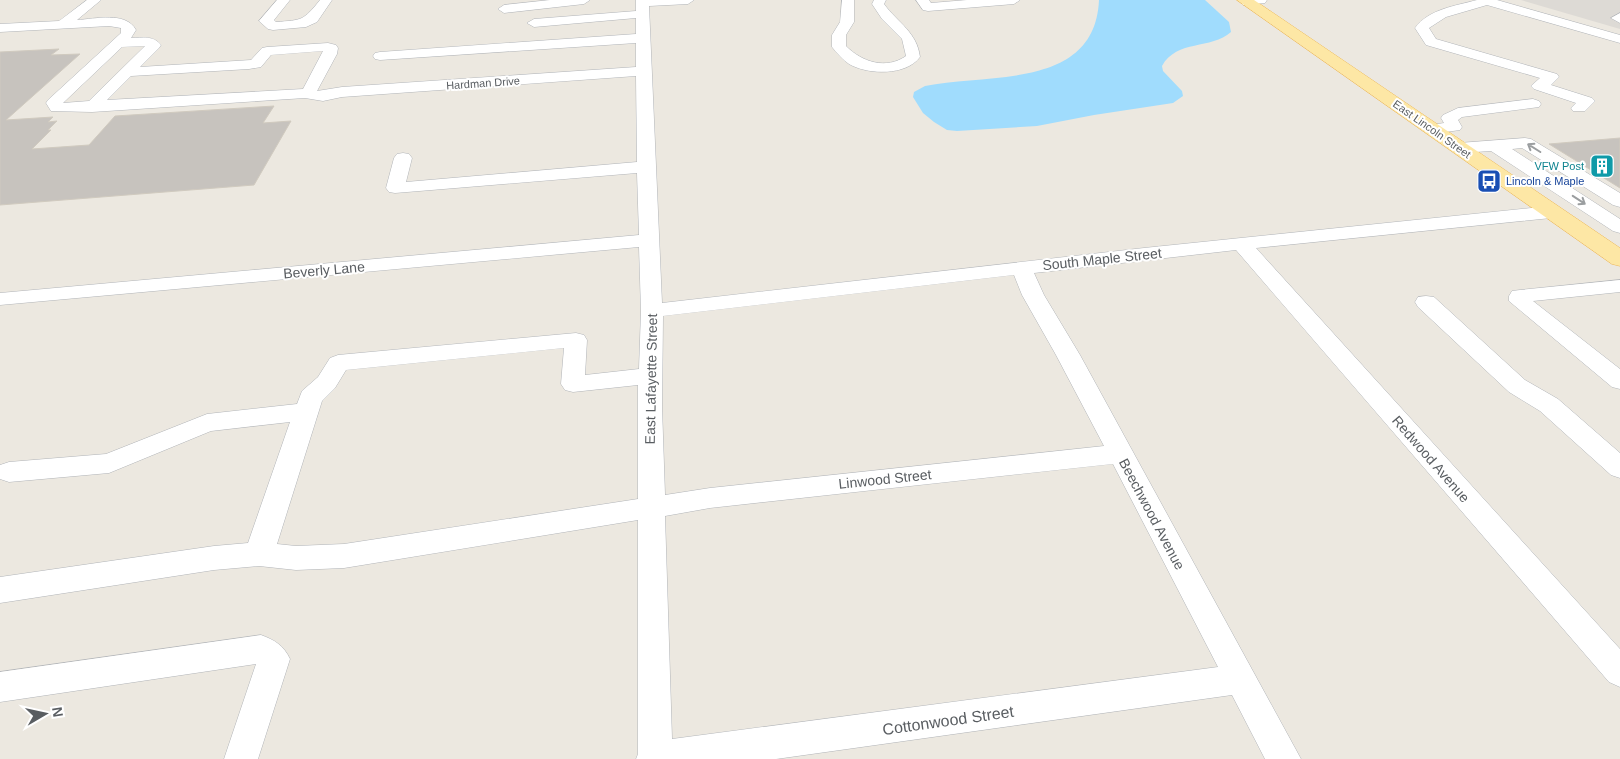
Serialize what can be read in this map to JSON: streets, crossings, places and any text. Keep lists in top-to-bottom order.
{
  "streets": {
    "main road": ["East Lincoln Street"],
    "street": [
      "Hardman Drive",
      "South Maple Street",
      "Beverly Lane",
      "East Lafayette Street",
      "Redwood Avenue",
      "Linwood Street",
      "Beechwood Avenue",
      "Cottonwood Street"
    ]
  },
  "crossings": [
    ["Hardman Drive", "East Lafayette Street"],
    ["East Lincoln Street", "South Maple Street"],
    ["South Maple Street", "East Lafayette Street"],
    ["South Maple Street", "Redwood Avenue"],
    ["South Maple Street", "Beechwood Avenue"],
    ["Beverly Lane", "East Lafayette Street"],
    ["East Lafayette Street", "Linwood Street"],
    ["East Lafayette Street", "Cottonwood Street"],
    ["Linwood Street", "Beechwood Avenue"],
    ["Beechwood Avenue", "Cottonwood Street"]
  ],
  "places": {
    "building": ["VFW Post"],
    "bus stop": ["Lincoln & Maple"]
  },
  "north": "right"
}
